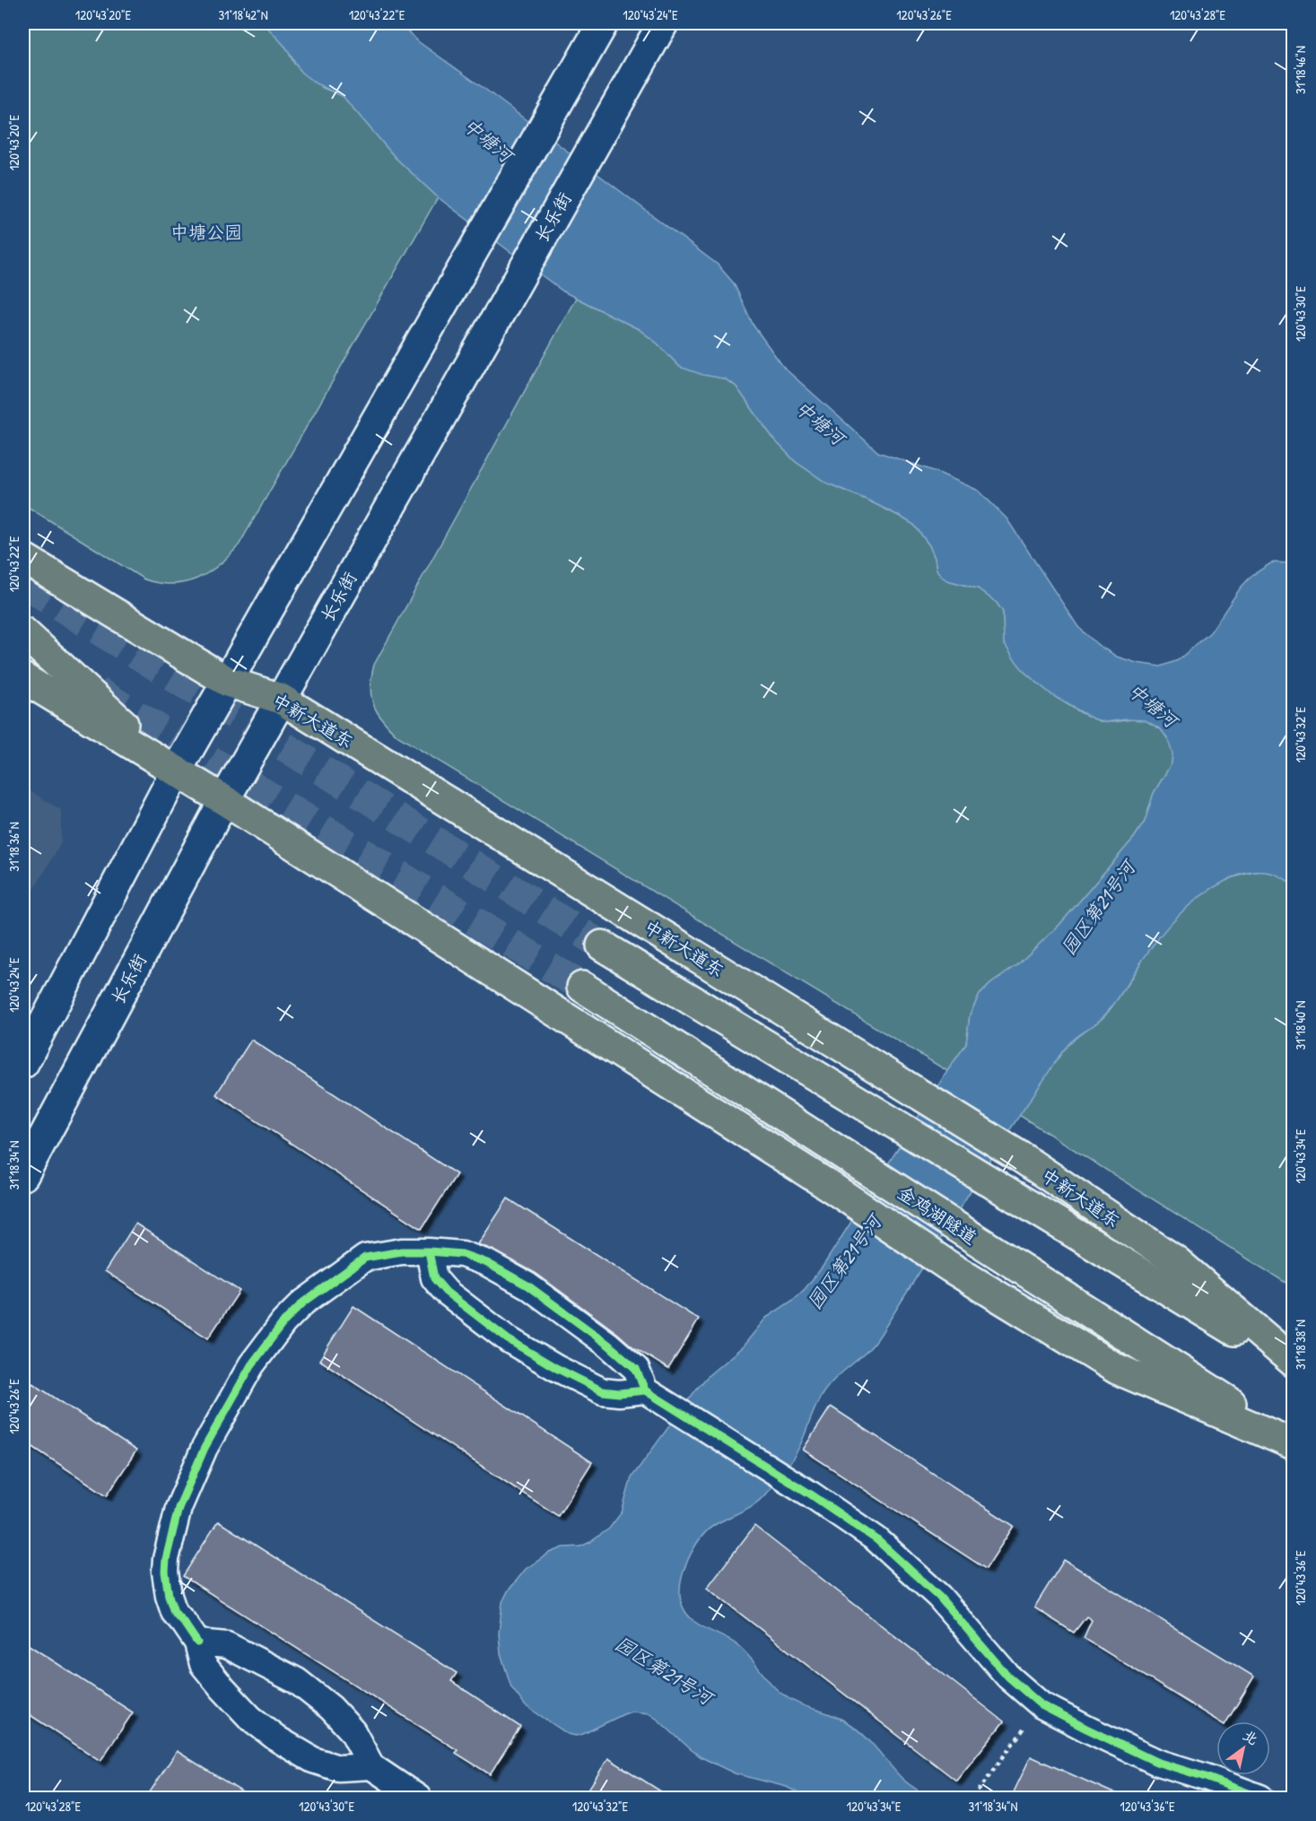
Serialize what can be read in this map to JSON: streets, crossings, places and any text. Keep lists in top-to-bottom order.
{
  "streets": {
    "main road": ["长乐街", "中新大道东", "金鸡湖隧道"]
  },
  "crossings": [
    ["长乐街", "中新大道东"]
  ],
  "water": ["中塘河", "园区第21号河"],
  "parks": ["中塘公园"],
  "north": "top right",
  "coordinates": [
    "120°43'20\"E",
    "31°18'42\"N",
    "120°43'22\"E",
    "120°43'24\"E",
    "120°43'26\"E",
    "120°43'28\"E",
    "31°18'46\"N",
    "120°43'30\"E",
    "120°43'32\"E",
    "31°18'36\"N",
    "31°18'40\"N",
    "120°43'34\"E",
    "31°18'34\"N",
    "31°18'38\"N",
    "120°43'36\"E"
  ]
}
